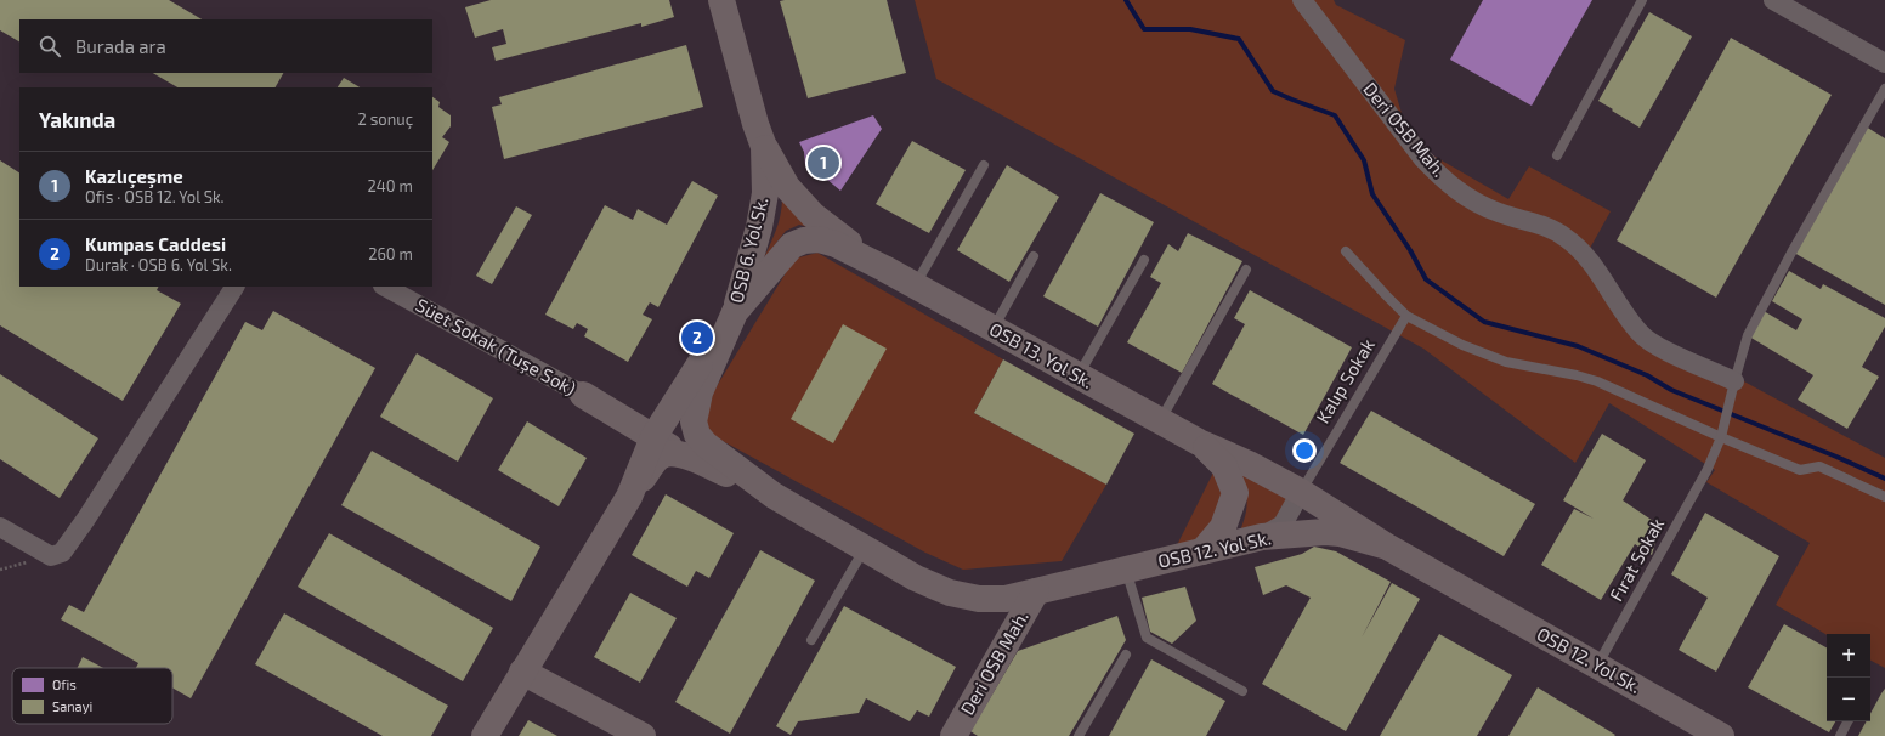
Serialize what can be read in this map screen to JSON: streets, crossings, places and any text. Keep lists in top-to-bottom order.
{
  "streets": {
    "main road": [
      "Deri OSB Mah.",
      "OSB 6. Yol Sk.",
      "OSB 13. Yol Sk.",
      "OSB 12. Yol Sk."
    ],
    "street": ["Süet Sokak (Tuşe Sok)"],
    "lane": ["Kalıp Sokak", "Fırat Sokak"]
  },
  "crossings": [
    ["Deri OSB Mah.", "OSB 12. Yol Sk."],
    ["Deri OSB Mah.", "Fırat Sokak"],
    ["OSB 12. Yol Sk.", "Fırat Sokak"]
  ],
  "legend": ["Ofis", "Sanayi"],
  "page": {
    "search": "Burada ara",
    "heading": ["Yakında", "2 sonuç"],
    "pins": ["1", "2"],
    "list": [
      {
        "mark": "1",
        "name": "Kazlıçeşme",
        "note": "Ofis · OSB 12. Yol Sk.",
        "value": "240 m"
      },
      {
        "mark": "2",
        "name": "Kumpas Caddesi",
        "note": "Durak · OSB 6. Yol Sk.",
        "value": "260 m"
      }
    ],
    "map_buttons": ["+", "−"]
  }
}
